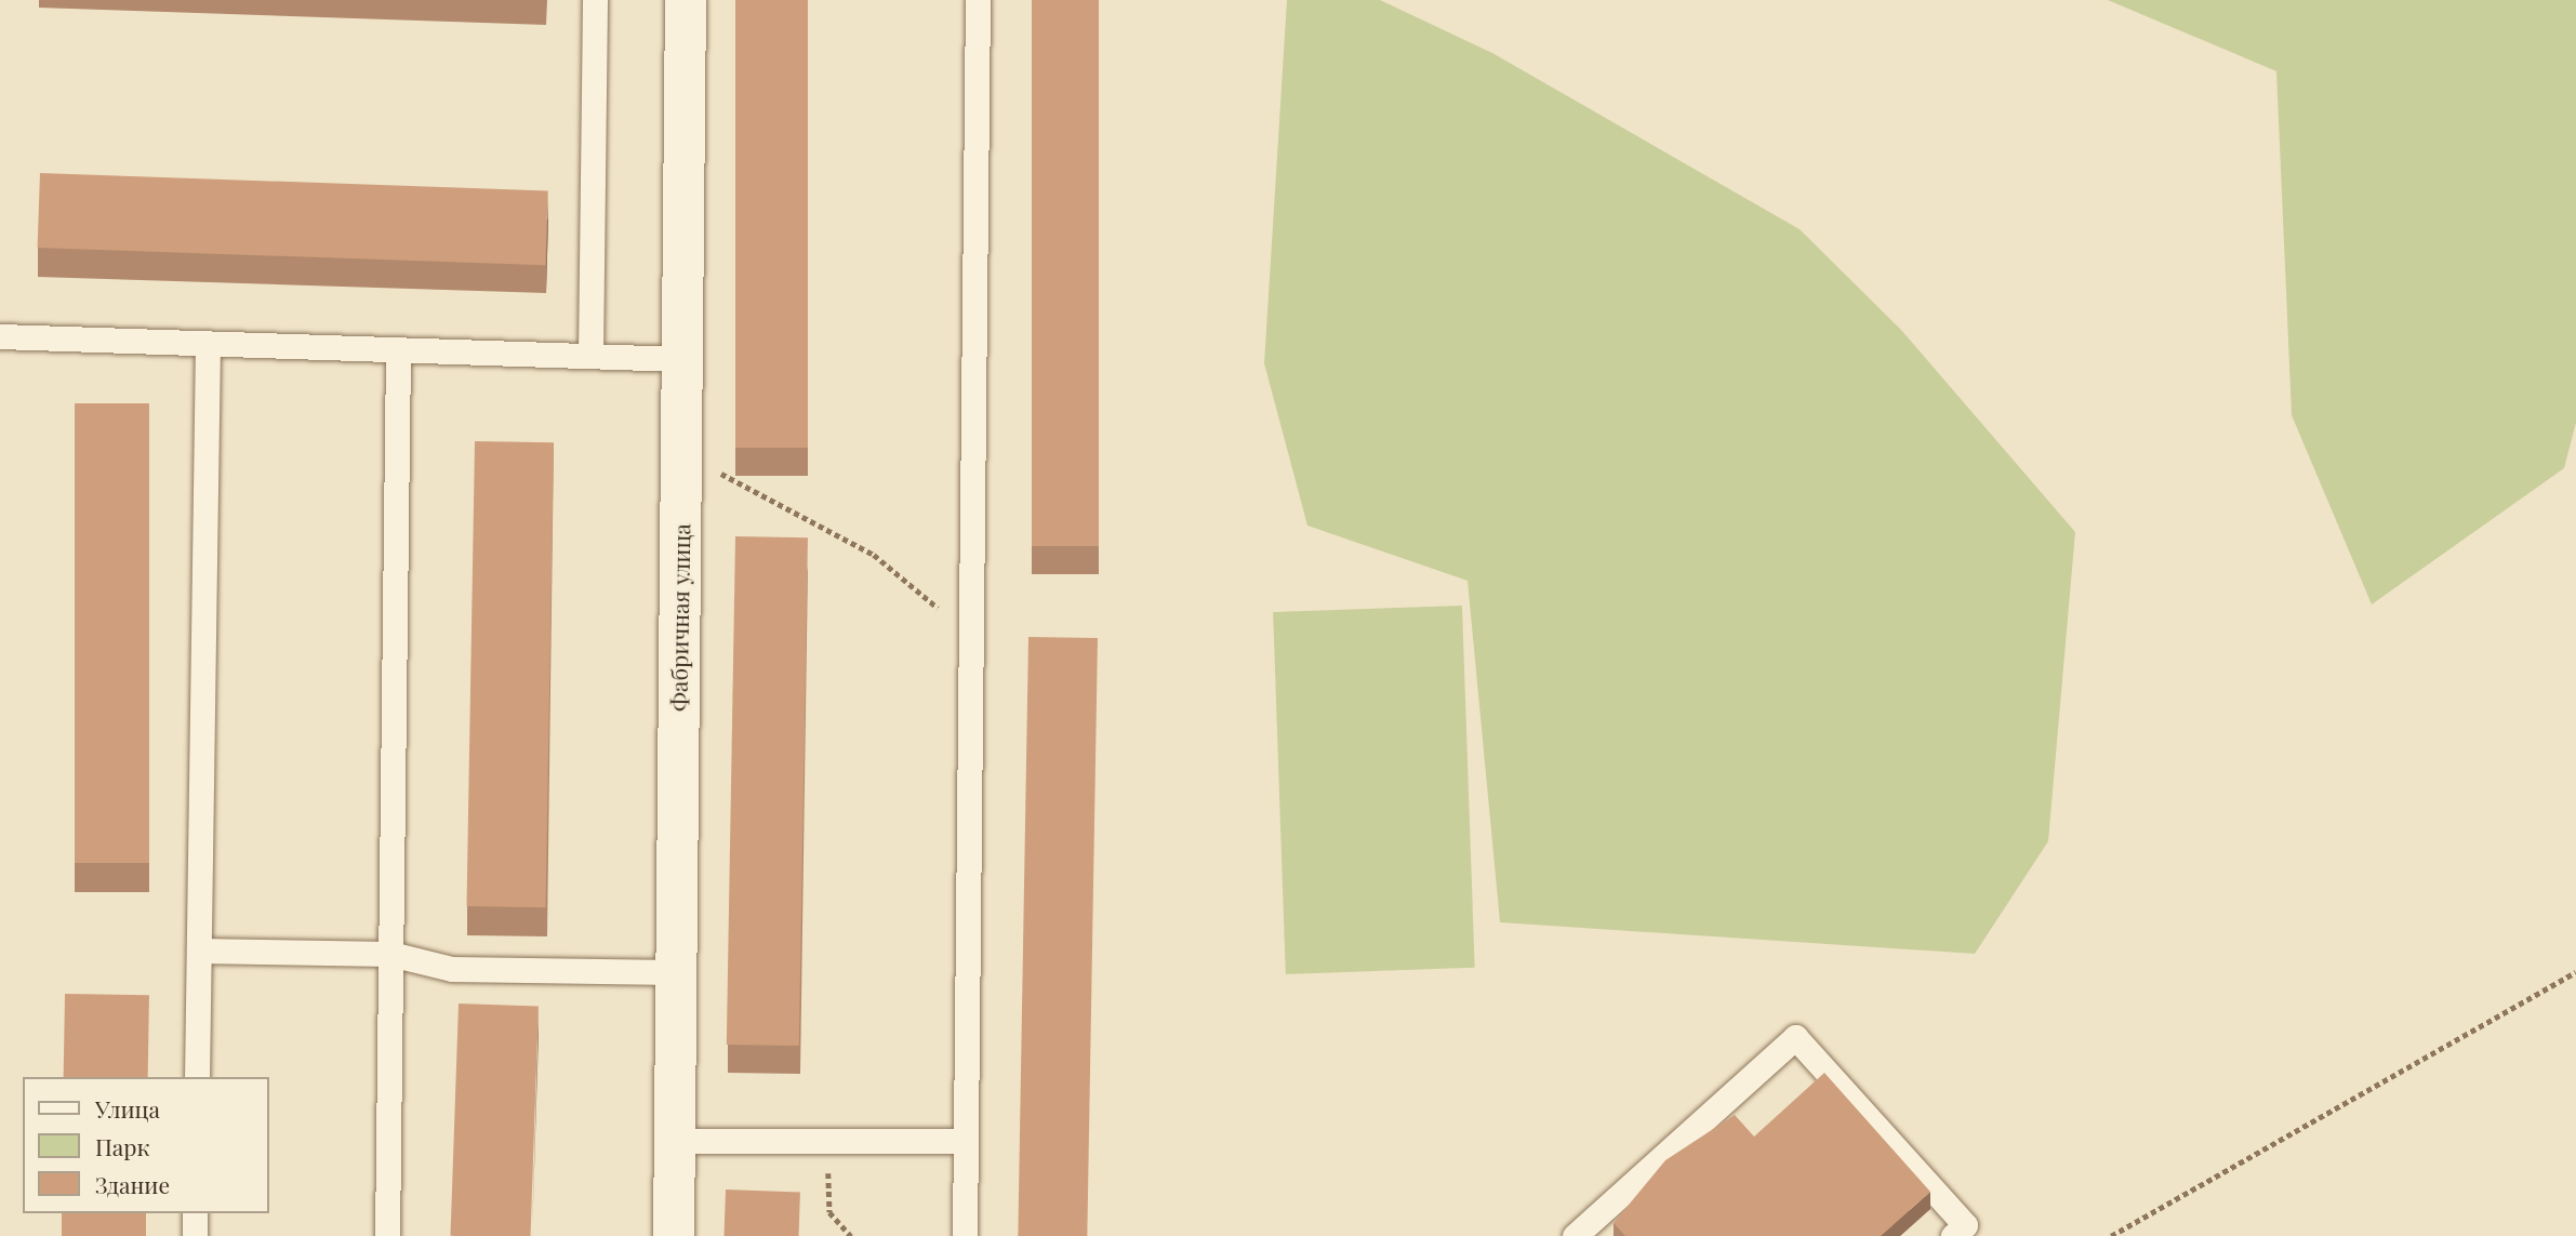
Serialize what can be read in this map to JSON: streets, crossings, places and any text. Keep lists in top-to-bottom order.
{
  "streets": {
    "street": ["Фабричная улица"]
  },
  "legend": ["Улица", "Парк", "Здание"]
}
